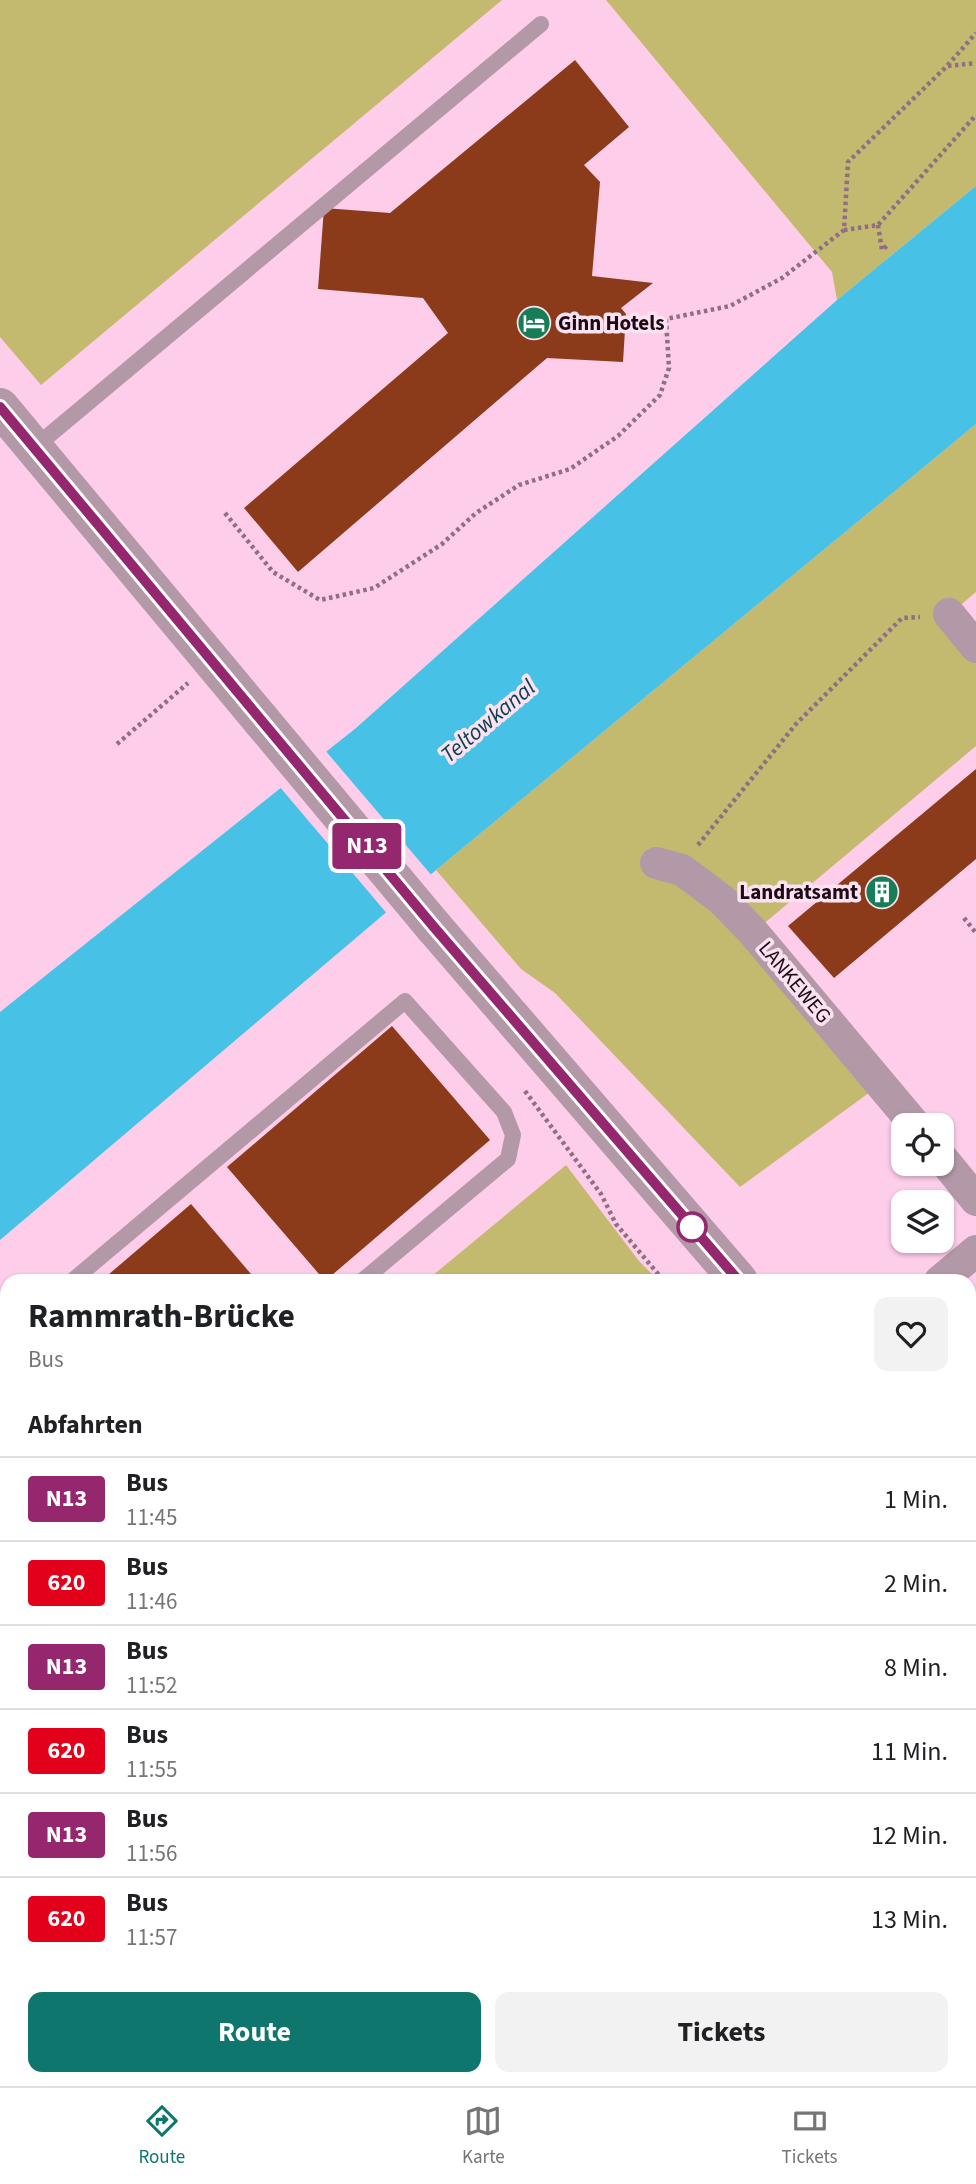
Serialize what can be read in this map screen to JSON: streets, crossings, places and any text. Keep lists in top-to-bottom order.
{
  "streets": {
    "street": ["LANKEWEG"]
  },
  "water": ["Teltowkanal"],
  "places": {
    "hotel": ["Ginn Hotels"],
    "building": ["Landratsamt"]
  },
  "lines": ["bus line N13"],
  "page": {
    "on_map": "N13",
    "heading": [
      ["Rammrath-Brücke", "Bus"],
      "Abfahrten"
    ],
    "list": [
      {
        "mark": "N13",
        "name": "Bus",
        "note": "11:45",
        "value": "1 Min."
      },
      {
        "mark": "620",
        "name": "Bus",
        "note": "11:46",
        "value": "2 Min."
      },
      {
        "mark": "N13",
        "name": "Bus",
        "note": "11:52",
        "value": "8 Min."
      },
      {
        "mark": "620",
        "name": "Bus",
        "note": "11:55",
        "value": "11 Min."
      },
      {
        "mark": "N13",
        "name": "Bus",
        "note": "11:56",
        "value": "12 Min."
      },
      {
        "mark": "620",
        "name": "Bus",
        "note": "11:57",
        "value": "13 Min."
      }
    ],
    "buttons": ["Route", "Tickets"],
    "tabs": ["Route", "Karte", "Tickets"]
  }
}
